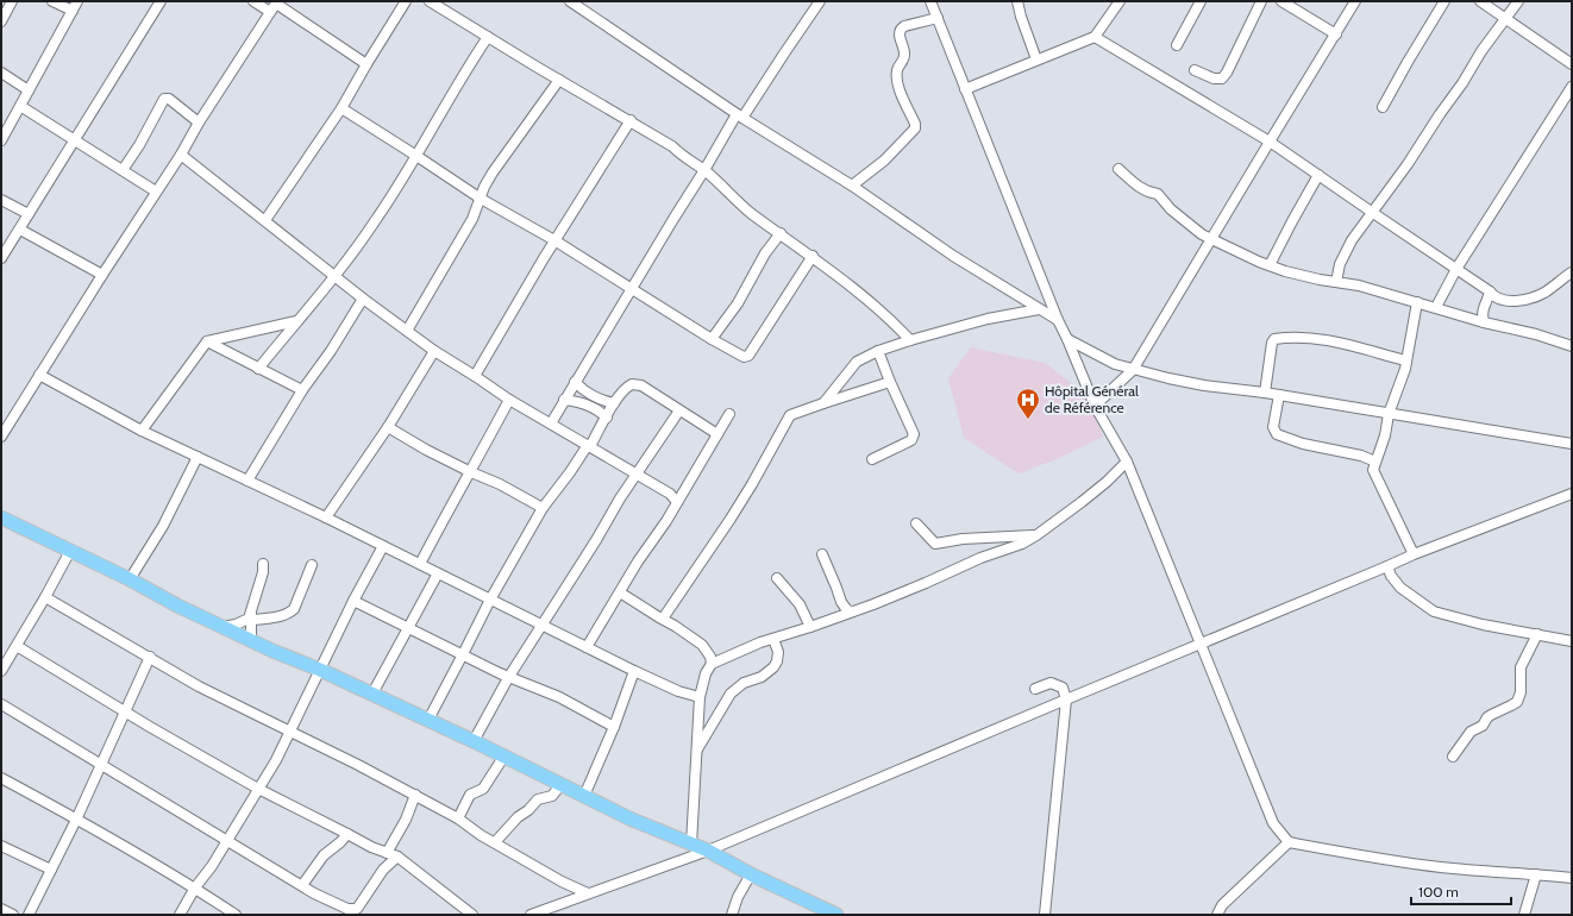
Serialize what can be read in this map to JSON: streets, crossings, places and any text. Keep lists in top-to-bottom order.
{
  "places": {
    "hospital": ["Hôpital Général de Référence"]
  },
  "scale_bar": "100 m"
}
